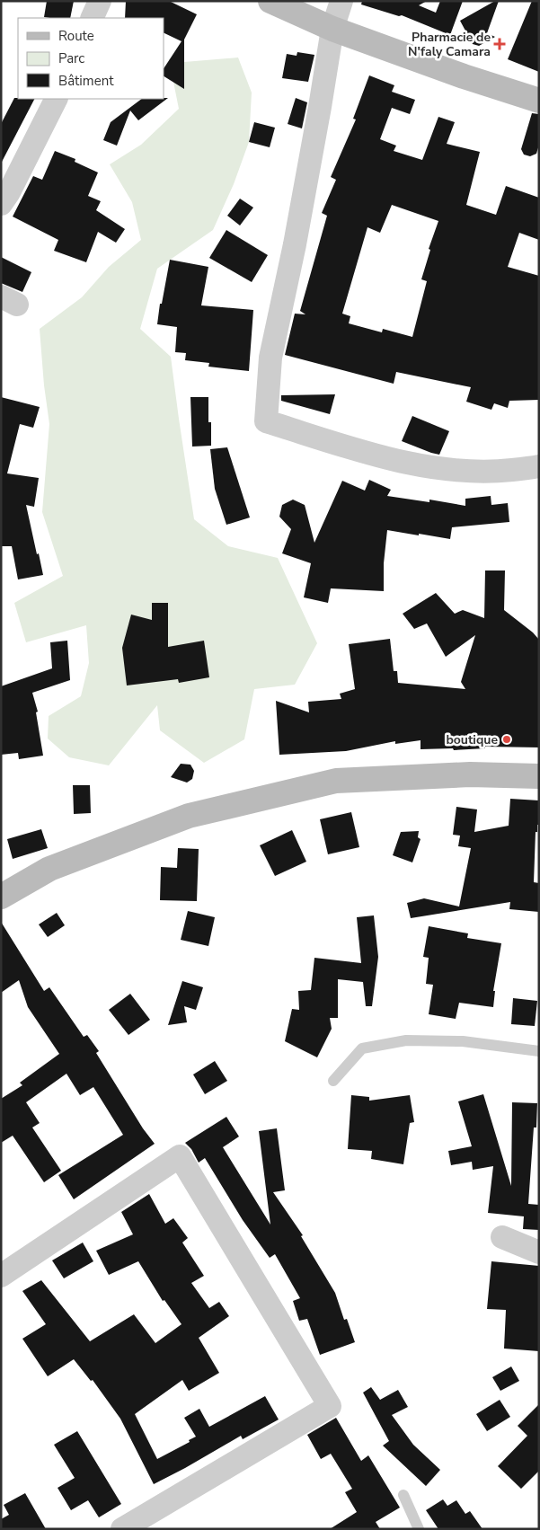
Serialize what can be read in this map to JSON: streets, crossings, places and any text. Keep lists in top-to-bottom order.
{
  "places": {
    "health": ["Pharmacie de N'faly Camara"],
    "other": ["boutique"]
  },
  "legend": ["Route", "Parc", "Bâtiment"]
}
